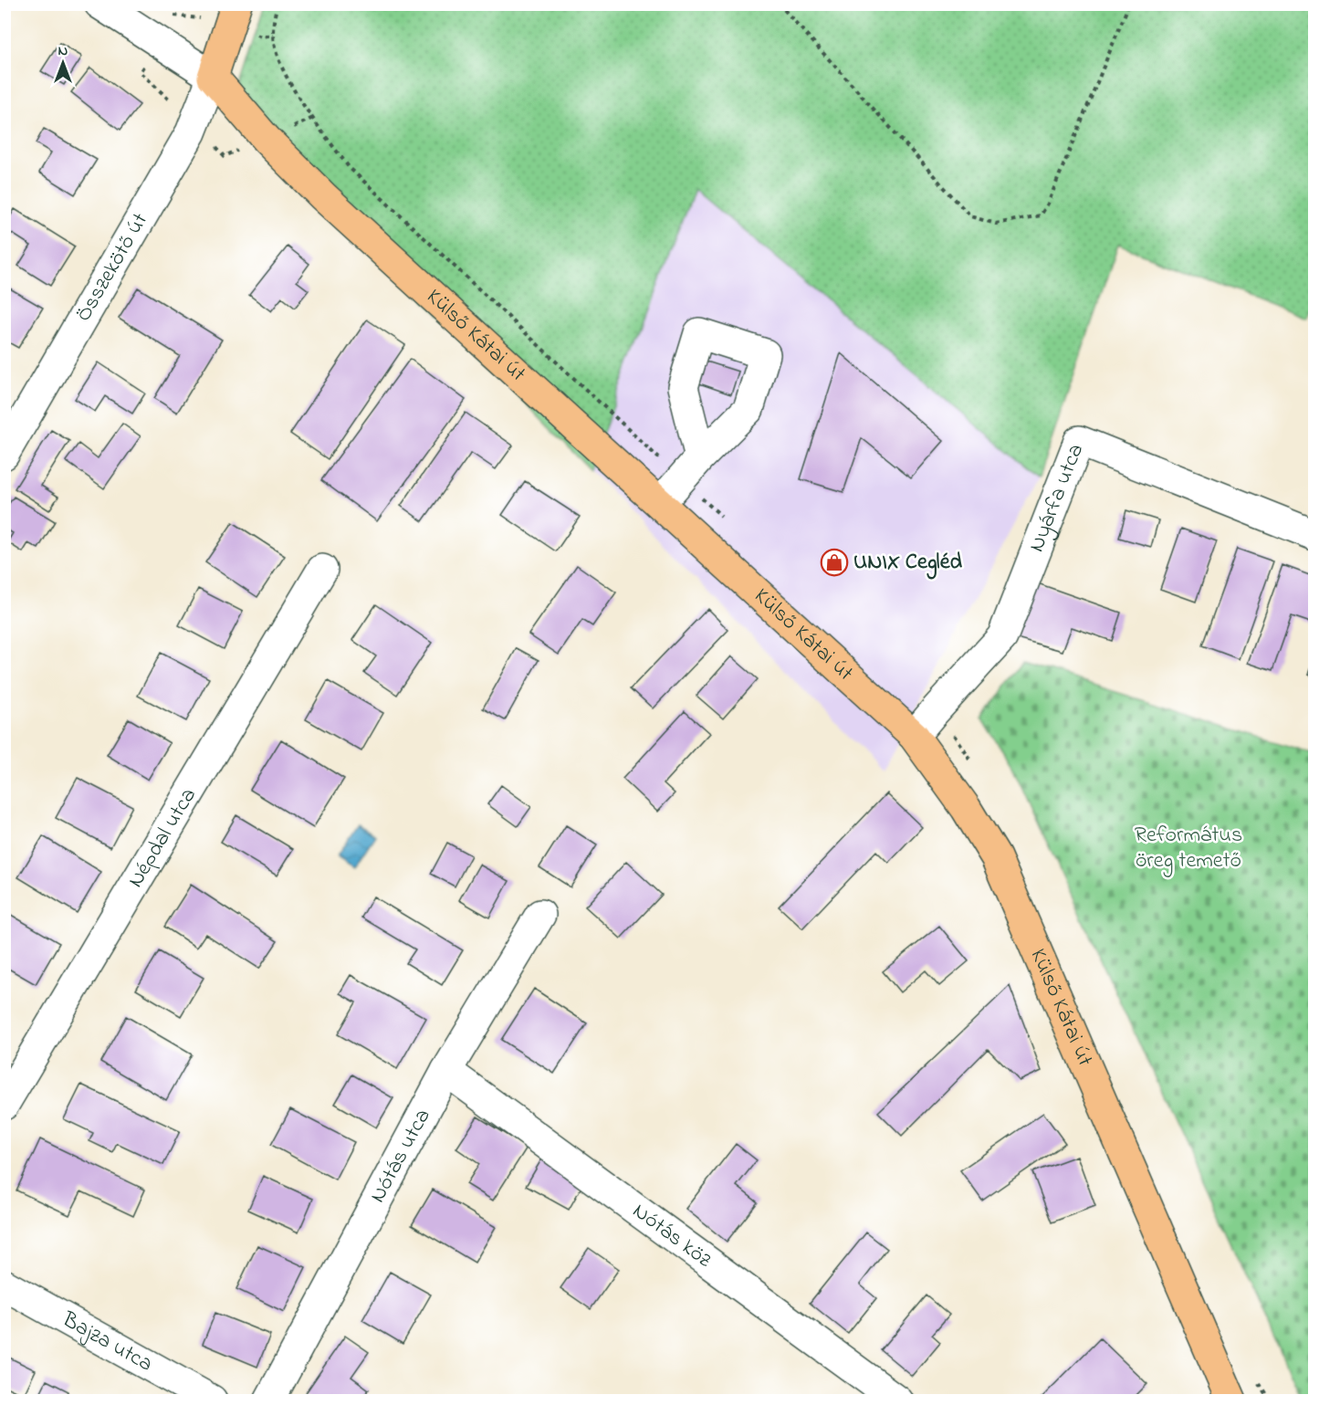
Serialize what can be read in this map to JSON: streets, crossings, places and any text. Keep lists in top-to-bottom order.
{
  "streets": {
    "main road": ["Külső Kátai út"],
    "street": [
      "Összekötő út",
      "Nyárfa utca",
      "Népdal utca",
      "Nótás utca",
      "Nótás köz",
      "Bajza utca"
    ]
  },
  "crossings": [
    ["Összekötő út", "Külső Kátai út"],
    ["Külső Kátai út", "Nyárfa utca"],
    ["Nótás utca", "Nótás köz"]
  ],
  "parks": ["Református öreg temető"],
  "places": {
    "shop": ["UNIX Cegléd"]
  },
  "north": "top"
}
